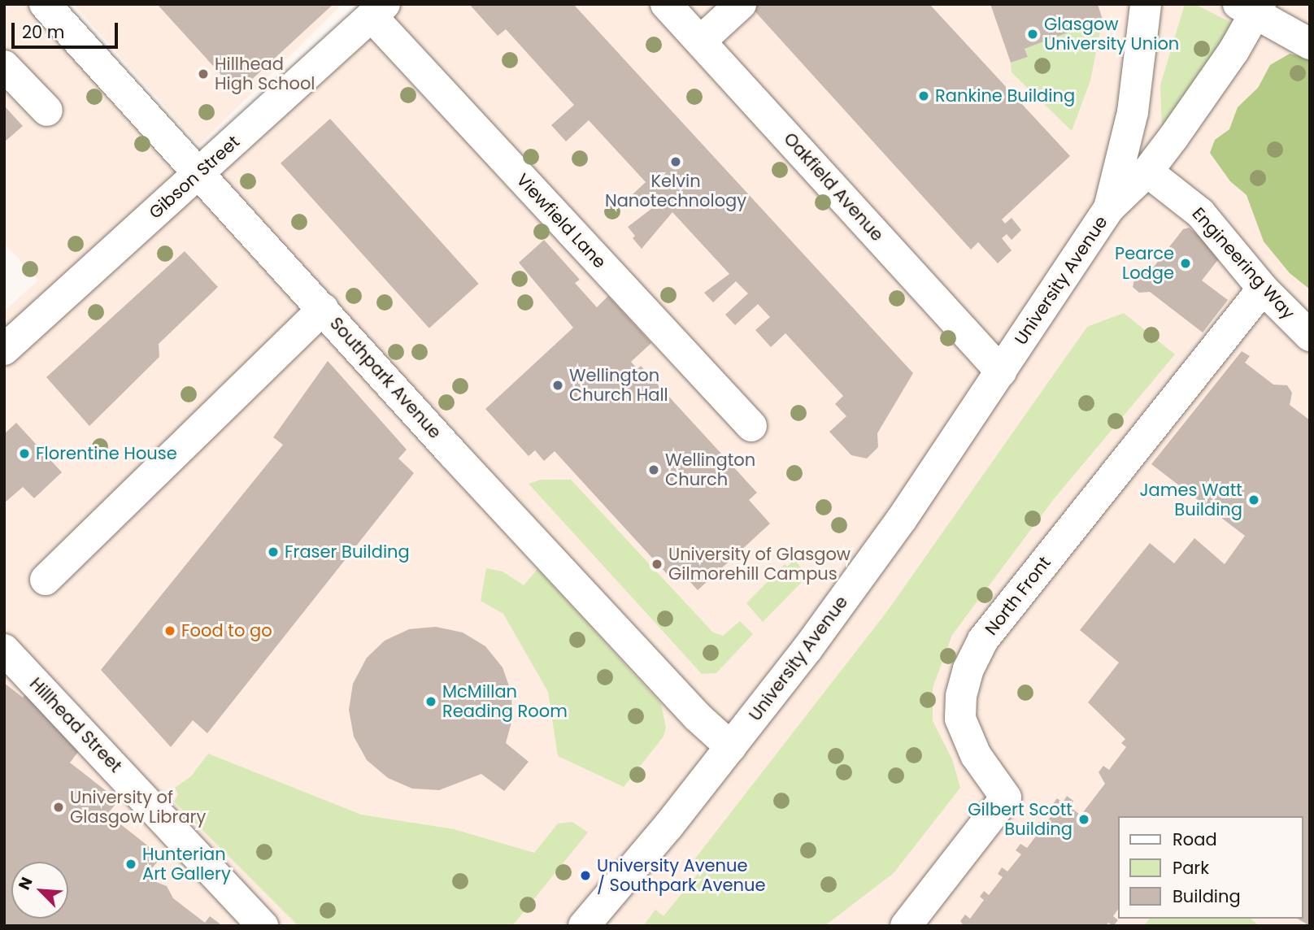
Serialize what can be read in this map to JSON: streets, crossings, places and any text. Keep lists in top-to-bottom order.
{
  "streets": {
    "street": [
      "Gibson Street",
      "Oakfield Avenue",
      "Viewfield Lane",
      "Engineering Way",
      "University Avenue",
      "Southpark Avenue",
      "North Front",
      "Hillhead Street"
    ]
  },
  "crossings": [
    ["Gibson Street", "Viewfield Lane"],
    ["Gibson Street", "Southpark Avenue"],
    ["Oakfield Avenue", "University Avenue"],
    ["Engineering Way", "University Avenue"],
    ["Engineering Way", "North Front"],
    ["University Avenue", "Southpark Avenue"]
  ],
  "places": [
    "Glasgow University Union",
    "Hillhead High School",
    "Rankine Building",
    "Kelvin Nanotechnology",
    "Pearce Lodge",
    "Wellington Church Hall",
    "Florentine House",
    "Wellington Church",
    "James Watt Building",
    "Fraser Building",
    "University of Glasgow Gilmorehill Campus",
    "Food to go",
    "McMillan Reading Room",
    "University of Glasgow Library",
    "Gilbert Scott Building",
    "Hunterian Art Gallery",
    "University Avenue / Southpark Avenue"
  ],
  "legend": ["Road", "Park", "Building"],
  "scale_bar": "20 m",
  "north": "top left"
}
